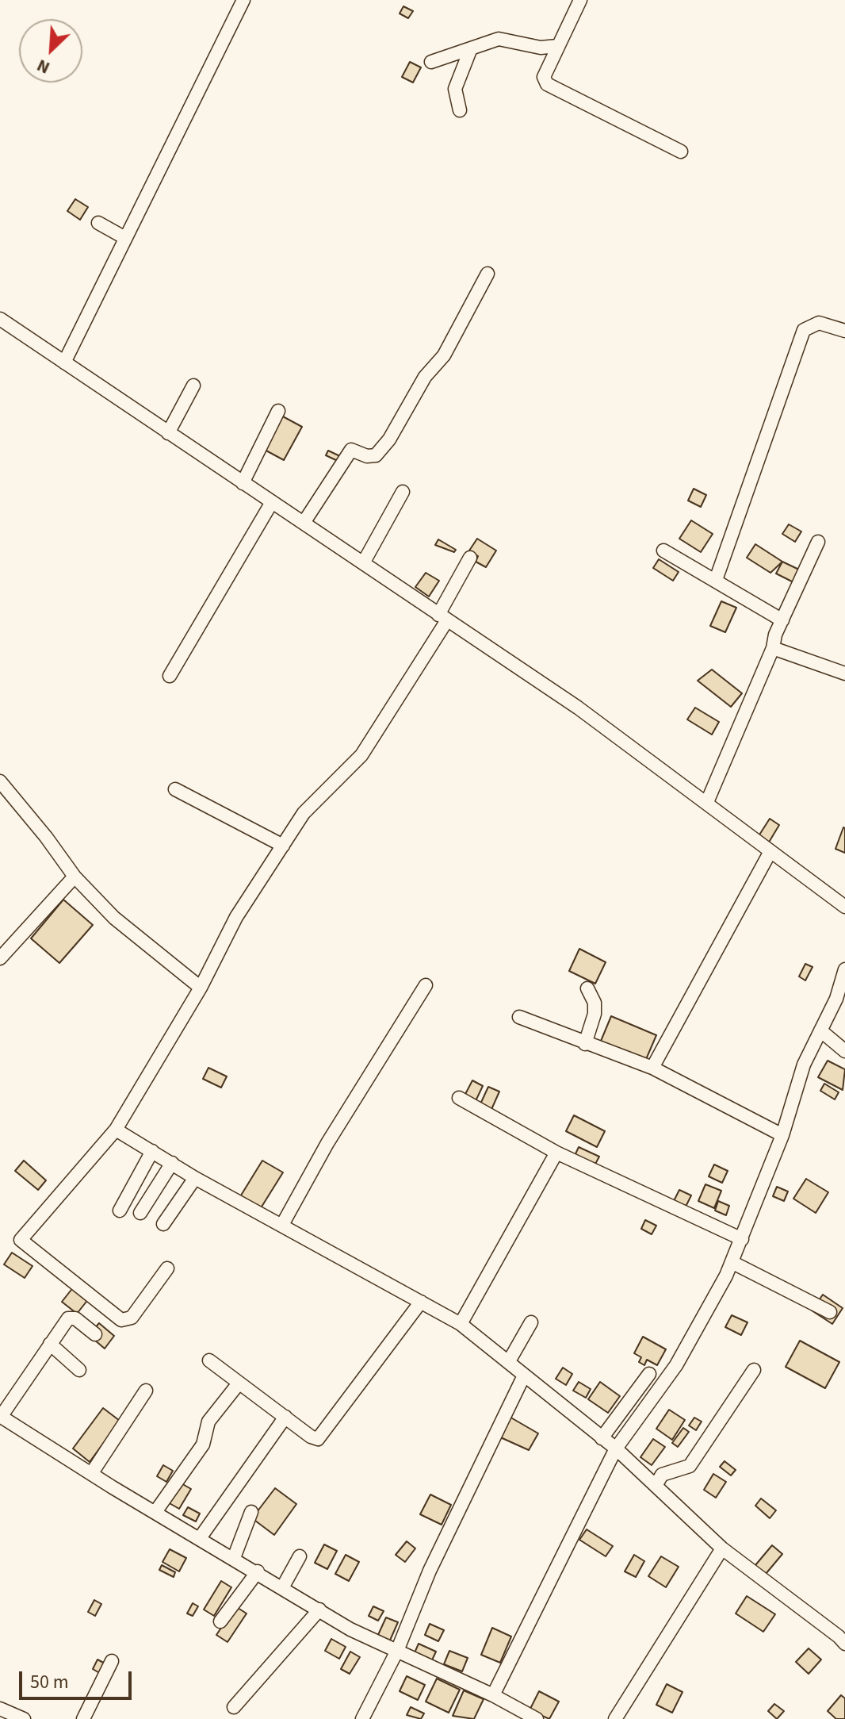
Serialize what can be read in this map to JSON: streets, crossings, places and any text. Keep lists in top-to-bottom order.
{
  "scale_bar": "50 m",
  "north": "bottom left"
}
